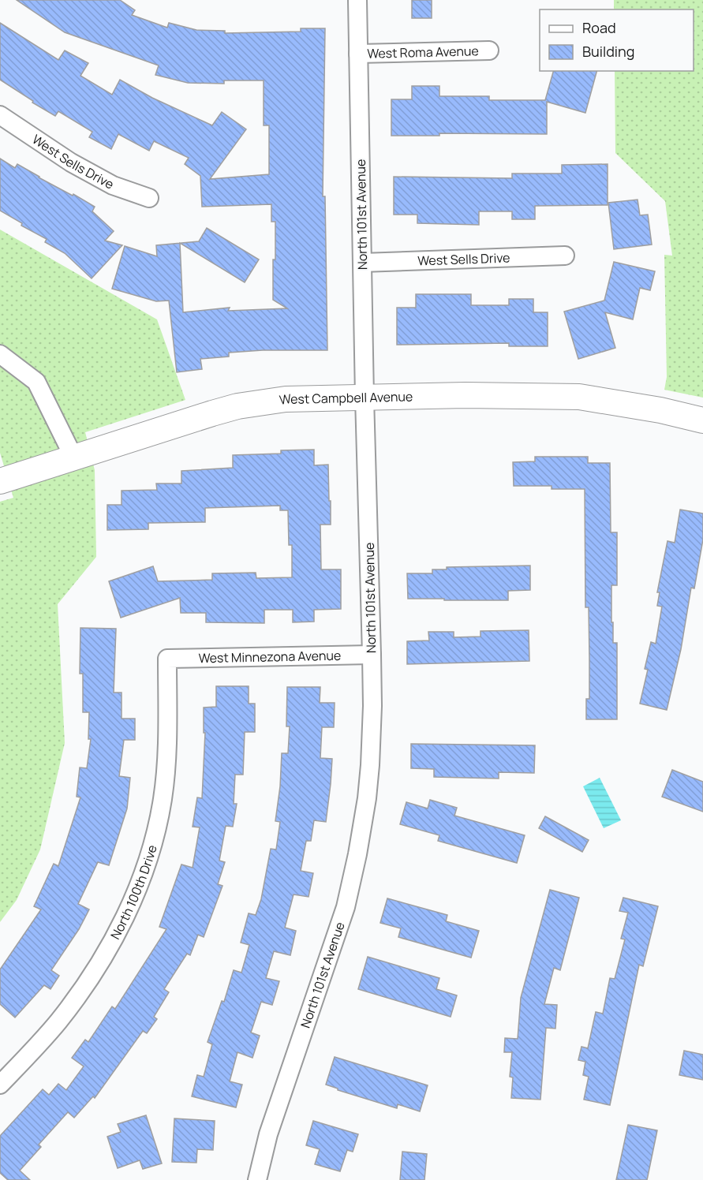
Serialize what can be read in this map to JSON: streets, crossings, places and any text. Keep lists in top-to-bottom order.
{
  "streets": {
    "street": [
      "West Roma Avenue",
      "West Sells Drive",
      "North 101st Avenue",
      "West Campbell Avenue",
      "West Minnezona Avenue",
      "North 100th Drive"
    ]
  },
  "crossings": [
    ["West Roma Avenue", "North 101st Avenue"],
    ["West Sells Drive", "North 101st Avenue"],
    ["North 101st Avenue", "West Campbell Avenue"],
    ["North 101st Avenue", "West Minnezona Avenue"],
    ["West Minnezona Avenue", "North 100th Drive"]
  ],
  "legend": ["Road", "Building"]
}
